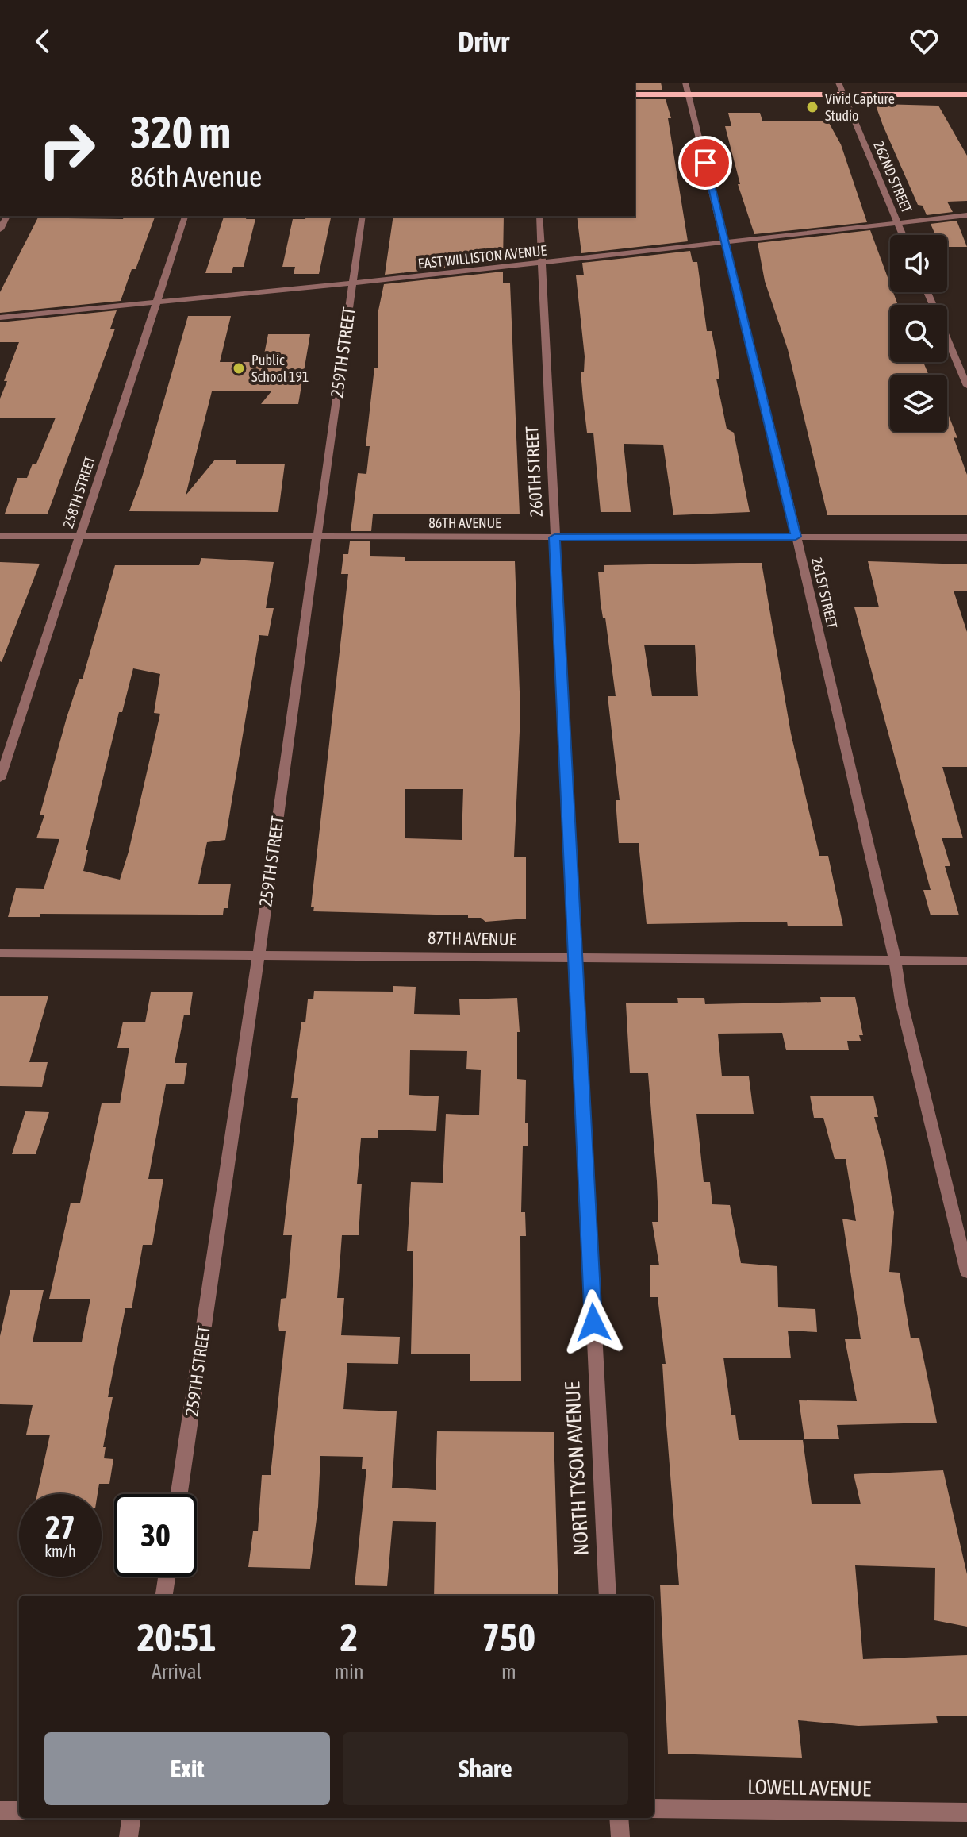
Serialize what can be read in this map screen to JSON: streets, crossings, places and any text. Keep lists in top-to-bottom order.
{
  "streets": {
    "street": [
      "262ND STREET",
      "EAST WILLISTON AVENUE",
      "259TH STREET",
      "260TH STREET",
      "258TH STREET",
      "86TH AVENUE",
      "261ST STREET",
      "87TH AVENUE",
      "NORTH TYSON AVENUE",
      "LOWELL AVENUE"
    ]
  },
  "crossings": [
    ["262ND STREET", "EAST WILLISTON AVENUE"],
    ["EAST WILLISTON AVENUE", "259TH STREET"],
    ["EAST WILLISTON AVENUE", "260TH STREET"],
    ["EAST WILLISTON AVENUE", "258TH STREET"],
    ["EAST WILLISTON AVENUE", "261ST STREET"],
    ["259TH STREET", "86TH AVENUE"],
    ["259TH STREET", "87TH AVENUE"],
    ["260TH STREET", "86TH AVENUE"],
    ["260TH STREET", "87TH AVENUE"],
    ["260TH STREET", "NORTH TYSON AVENUE"],
    ["258TH STREET", "86TH AVENUE"],
    ["86TH AVENUE", "261ST STREET"],
    ["261ST STREET", "87TH AVENUE"]
  ],
  "places": ["Vivid Capture Studio", "Public School 191"],
  "page": {
    "header": "Drivr",
    "turn": ["320 m", "86th Avenue"],
    "speed": "27 km/h",
    "limit": "30",
    "eta": [
      "20:51",
      "Arrival",
      "2",
      "min",
      "750",
      "m"
    ],
    "buttons": ["Exit", "Share"]
  }
}
